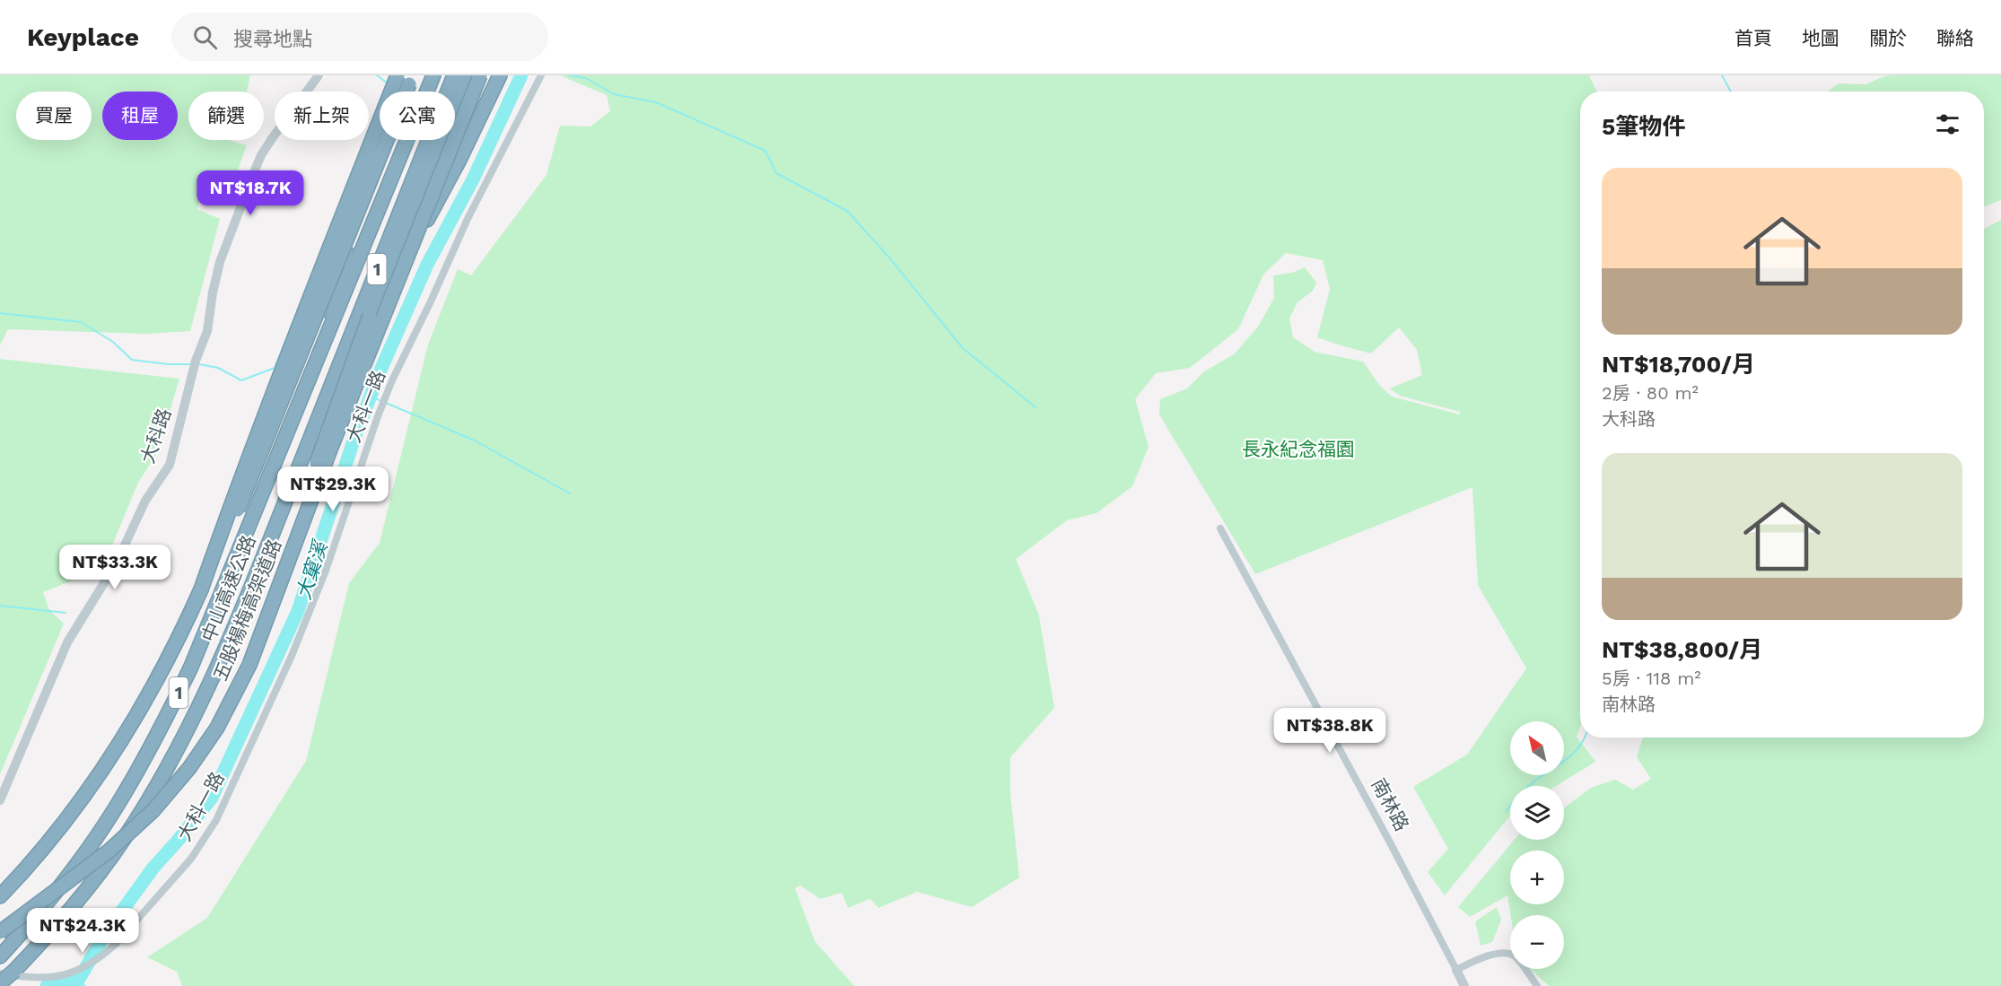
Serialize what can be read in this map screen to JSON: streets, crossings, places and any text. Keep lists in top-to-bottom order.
{
  "streets": {
    "highway": ["1", "中山高速公路", "五股楊梅高架道路"],
    "street": ["大科一路", "大科路", "南林路"]
  },
  "water": ["大窠溪"],
  "parks": ["長永紀念福園"],
  "north": "top left",
  "page": {
    "header": "Keyplace",
    "search": "搜尋地點",
    "nav": [
      "首頁",
      "地圖",
      "關於",
      "聯絡"
    ],
    "chip": [
      "買屋",
      "租屋",
      "篩選",
      "新上架",
      "公寓"
    ],
    "heading": "5筆物件",
    "list": [
      {
        "name": "NT$18,700/月",
        "note": "2房 · 80 m² · 大科路"
      },
      {
        "name": "NT$38,800/月",
        "note": "5房 · 118 m² · 南林路"
      }
    ],
    "price": [
      "NT$18.7K",
      "NT$29.3K",
      "NT$33.3K",
      "NT$38.8K",
      "NT$24.3K"
    ],
    "map_buttons": ["+", "−"]
  }
}
